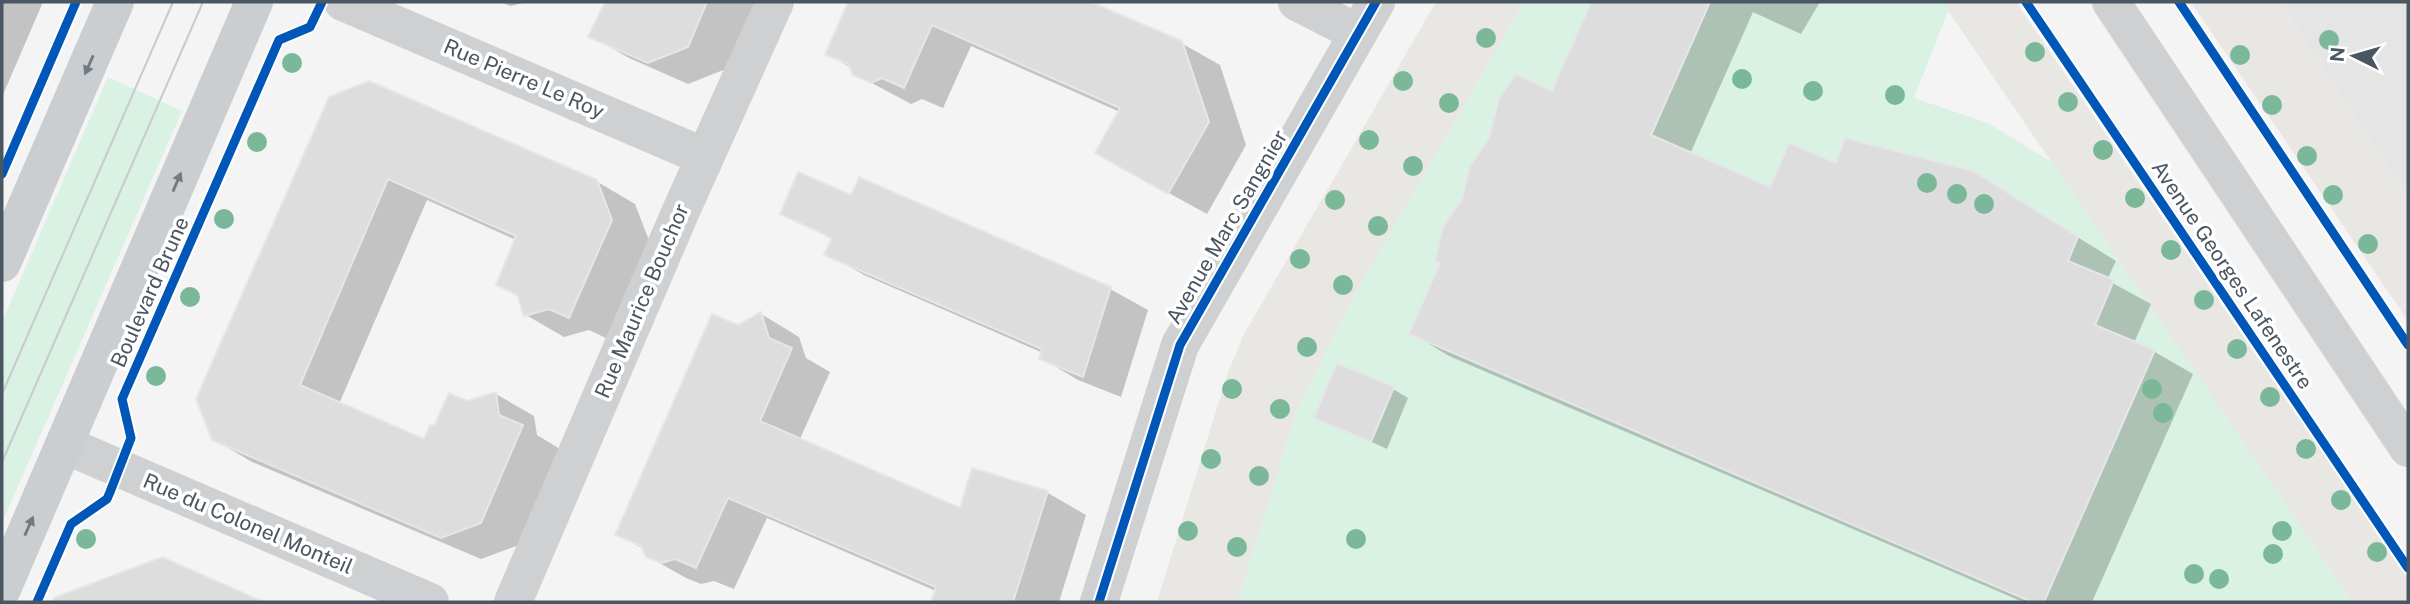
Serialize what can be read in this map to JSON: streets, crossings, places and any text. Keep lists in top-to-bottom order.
{
  "streets": {
    "main road": ["Boulevard Brune"],
    "street": [
      "Rue Pierre Le Roy",
      "Avenue Marc Sangnier",
      "Rue Maurice Bouchor",
      "Rue du Colonel Monteil"
    ],
    "cycle path": ["Avenue Georges Lafenestre"]
  },
  "crossings": [
    ["Rue Pierre Le Roy", "Rue Maurice Bouchor"],
    ["Boulevard Brune", "Rue du Colonel Monteil"]
  ],
  "north": "left"
}
